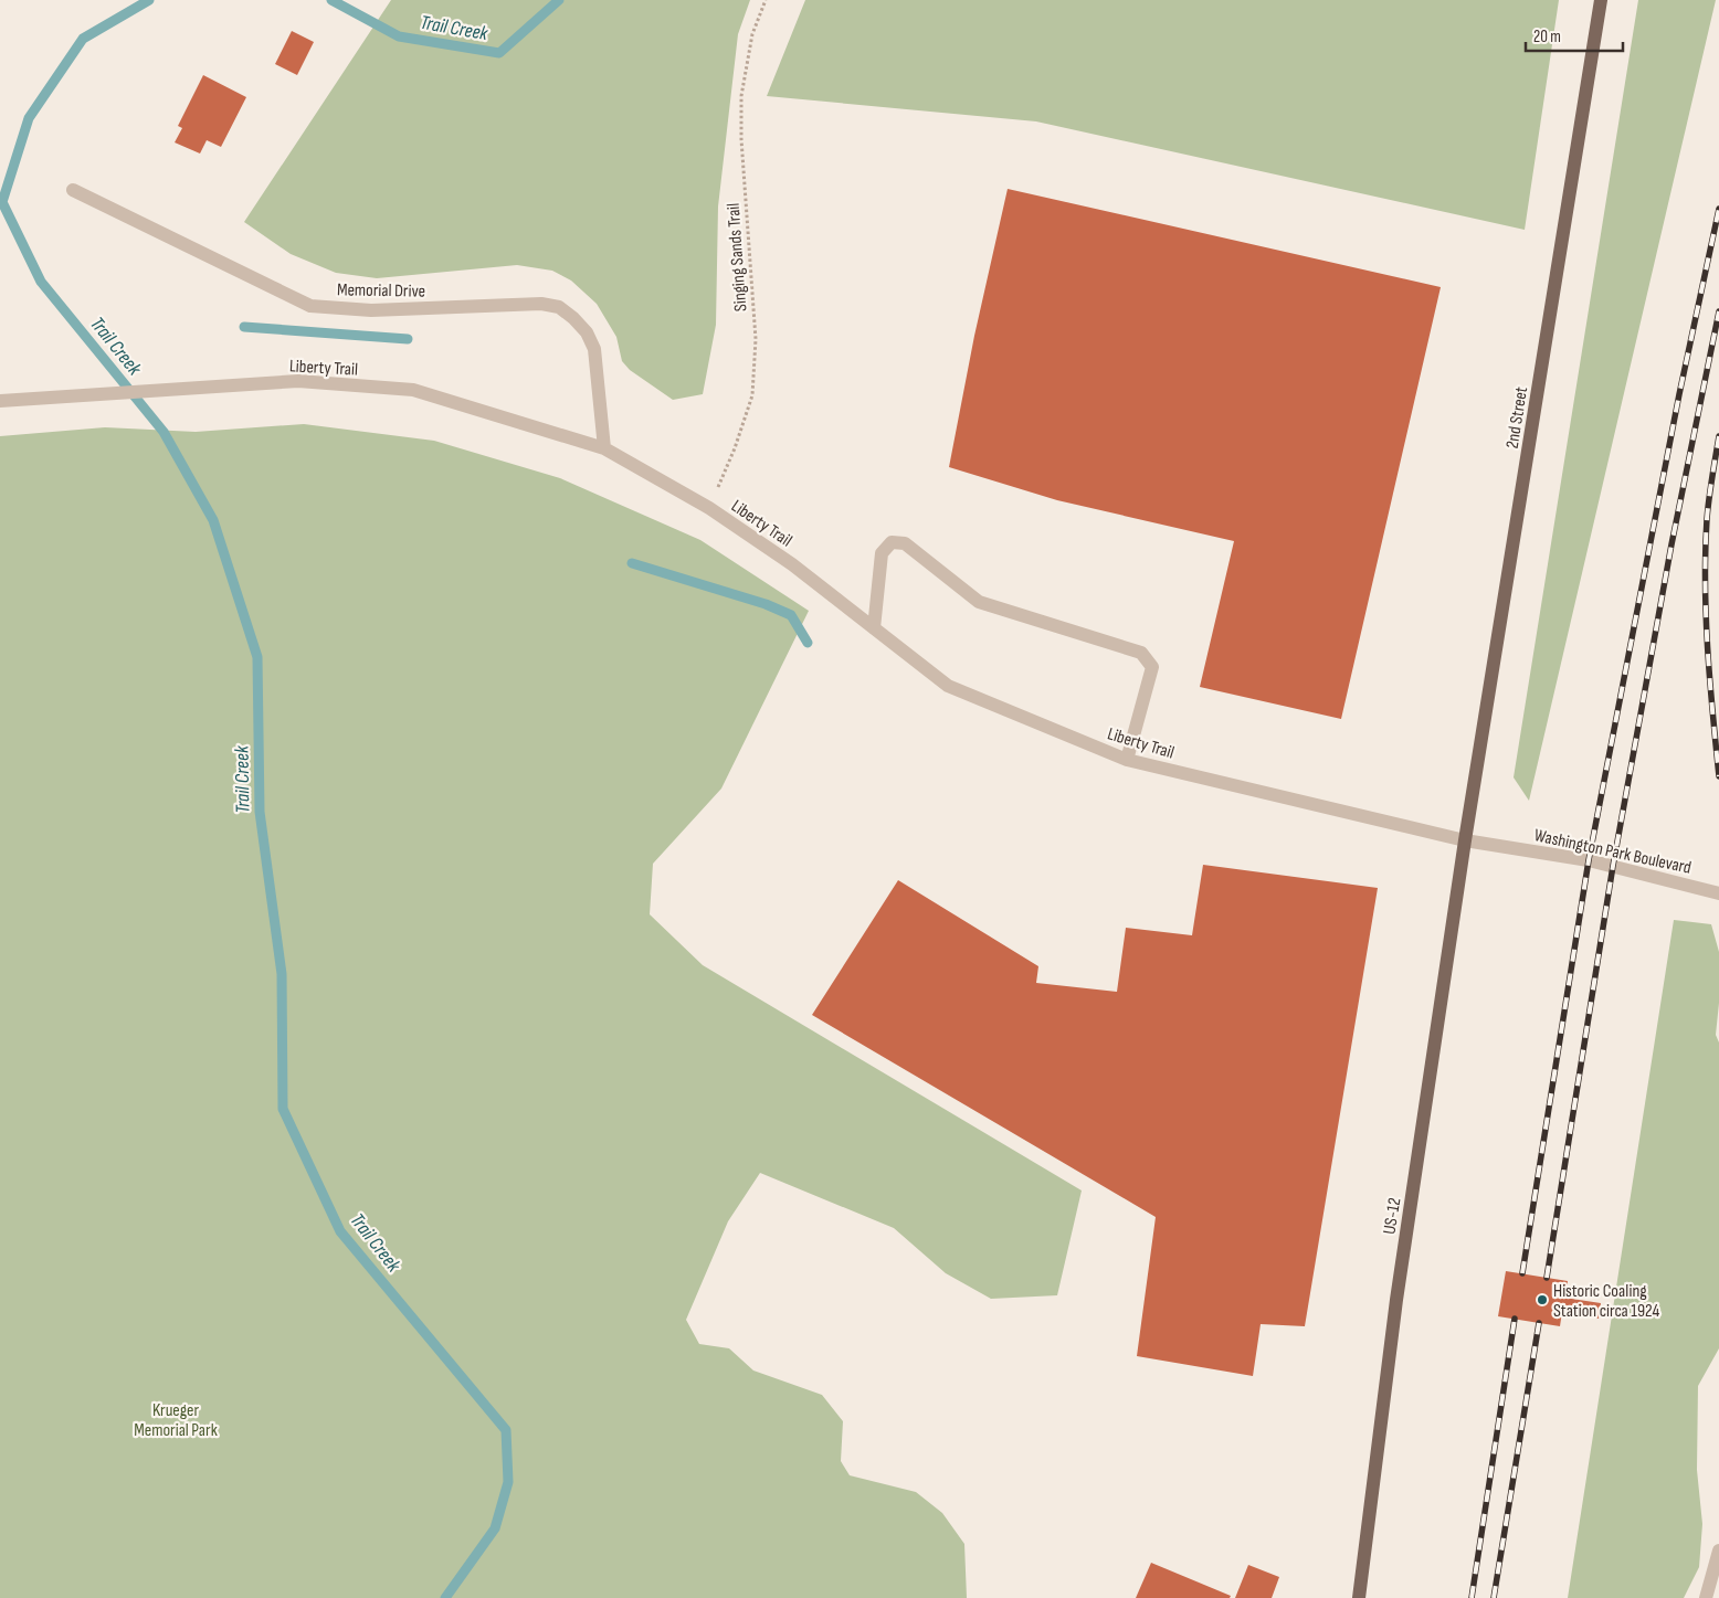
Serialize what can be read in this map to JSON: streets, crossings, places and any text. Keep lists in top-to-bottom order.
{
  "streets": {
    "main road": ["2nd Street", "US-12"],
    "street": ["Memorial Drive", "Liberty Trail", "Washington Park Boulevard"],
    "path": ["Singing Sands Trail"]
  },
  "crossings": [
    ["Singing Sands Trail", "Liberty Trail"],
    ["Memorial Drive", "Liberty Trail"],
    ["Liberty Trail", "2nd Street"],
    ["Liberty Trail", "Washington Park Boulevard"],
    ["Liberty Trail", "US-12"],
    ["2nd Street", "Washington Park Boulevard"],
    ["2nd Street", "US-12"],
    ["Washington Park Boulevard", "US-12"]
  ],
  "water": ["Trail Creek"],
  "parks": ["Krueger Memorial Park"],
  "places": ["Historic Coaling Station circa 1924"],
  "scale_bar": "20 m"
}
